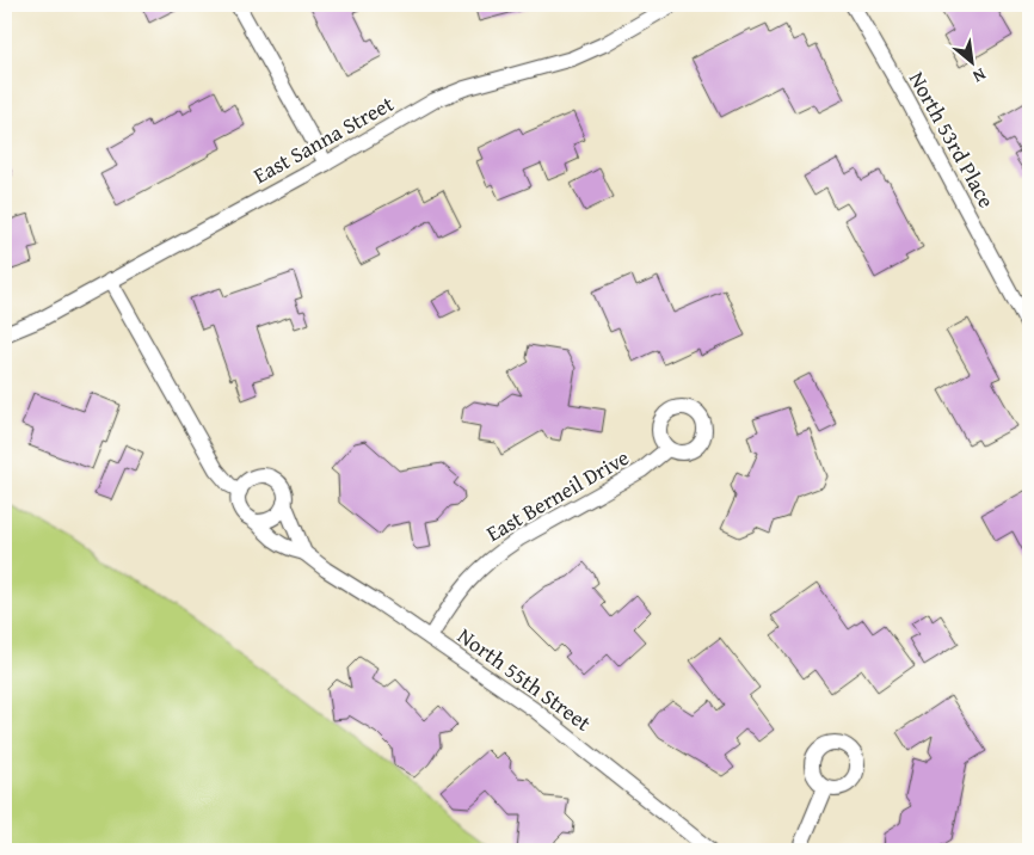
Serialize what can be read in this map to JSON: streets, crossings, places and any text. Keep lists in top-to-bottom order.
{
  "streets": {
    "street": [
      "East Sanna Street",
      "North 53rd Place",
      "East Berneil Drive",
      "North 55th Street"
    ]
  },
  "crossings": [
    ["East Berneil Drive", "North 55th Street"]
  ],
  "north": "bottom right"
}
